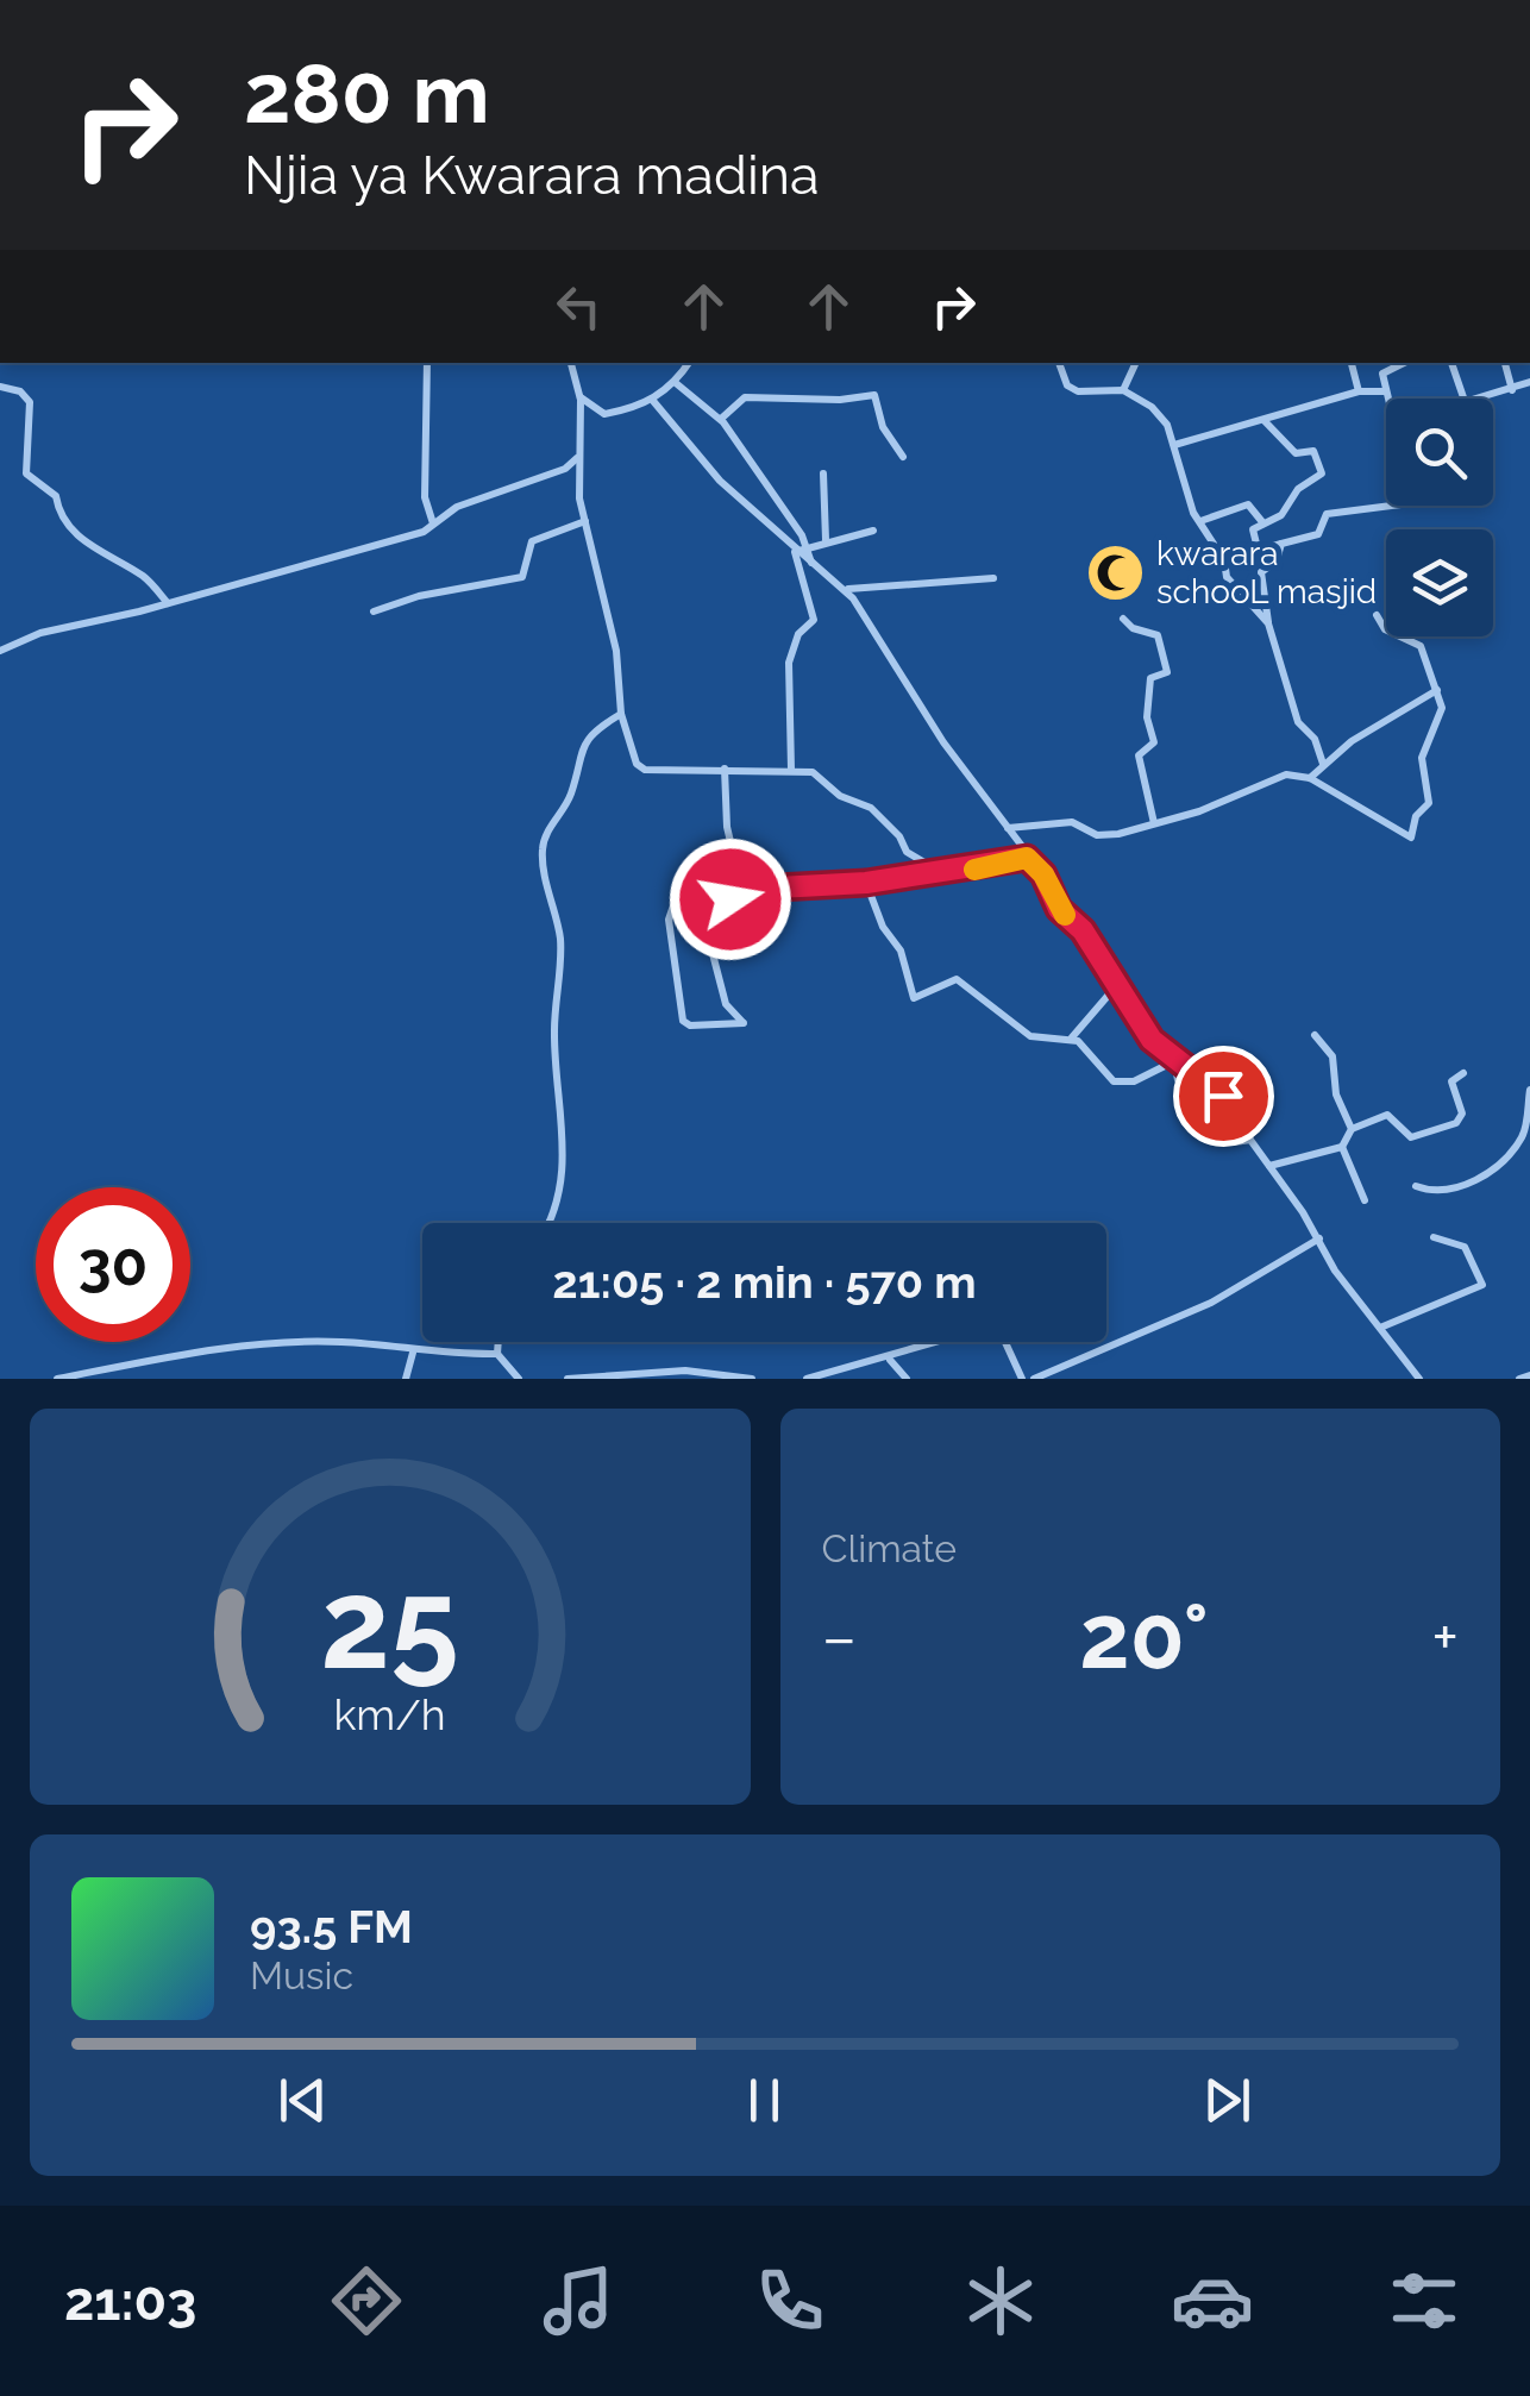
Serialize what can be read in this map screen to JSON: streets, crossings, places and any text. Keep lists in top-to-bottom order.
{
  "places": {
    "mosque": ["kwarara schooL masjid"]
  },
  "page": {
    "turn": ["280 m", "Njia ya Kwarara madina"],
    "limit": "30",
    "trip": "21:05 · 2 min · 570 m",
    "tile": "Climate",
    "heat": ["−", "20°", "+"],
    "song": ["93.5 FM", "Music"],
    "tabs": "21:03",
    "gauge": ["25", "km/h"]
  }
}
